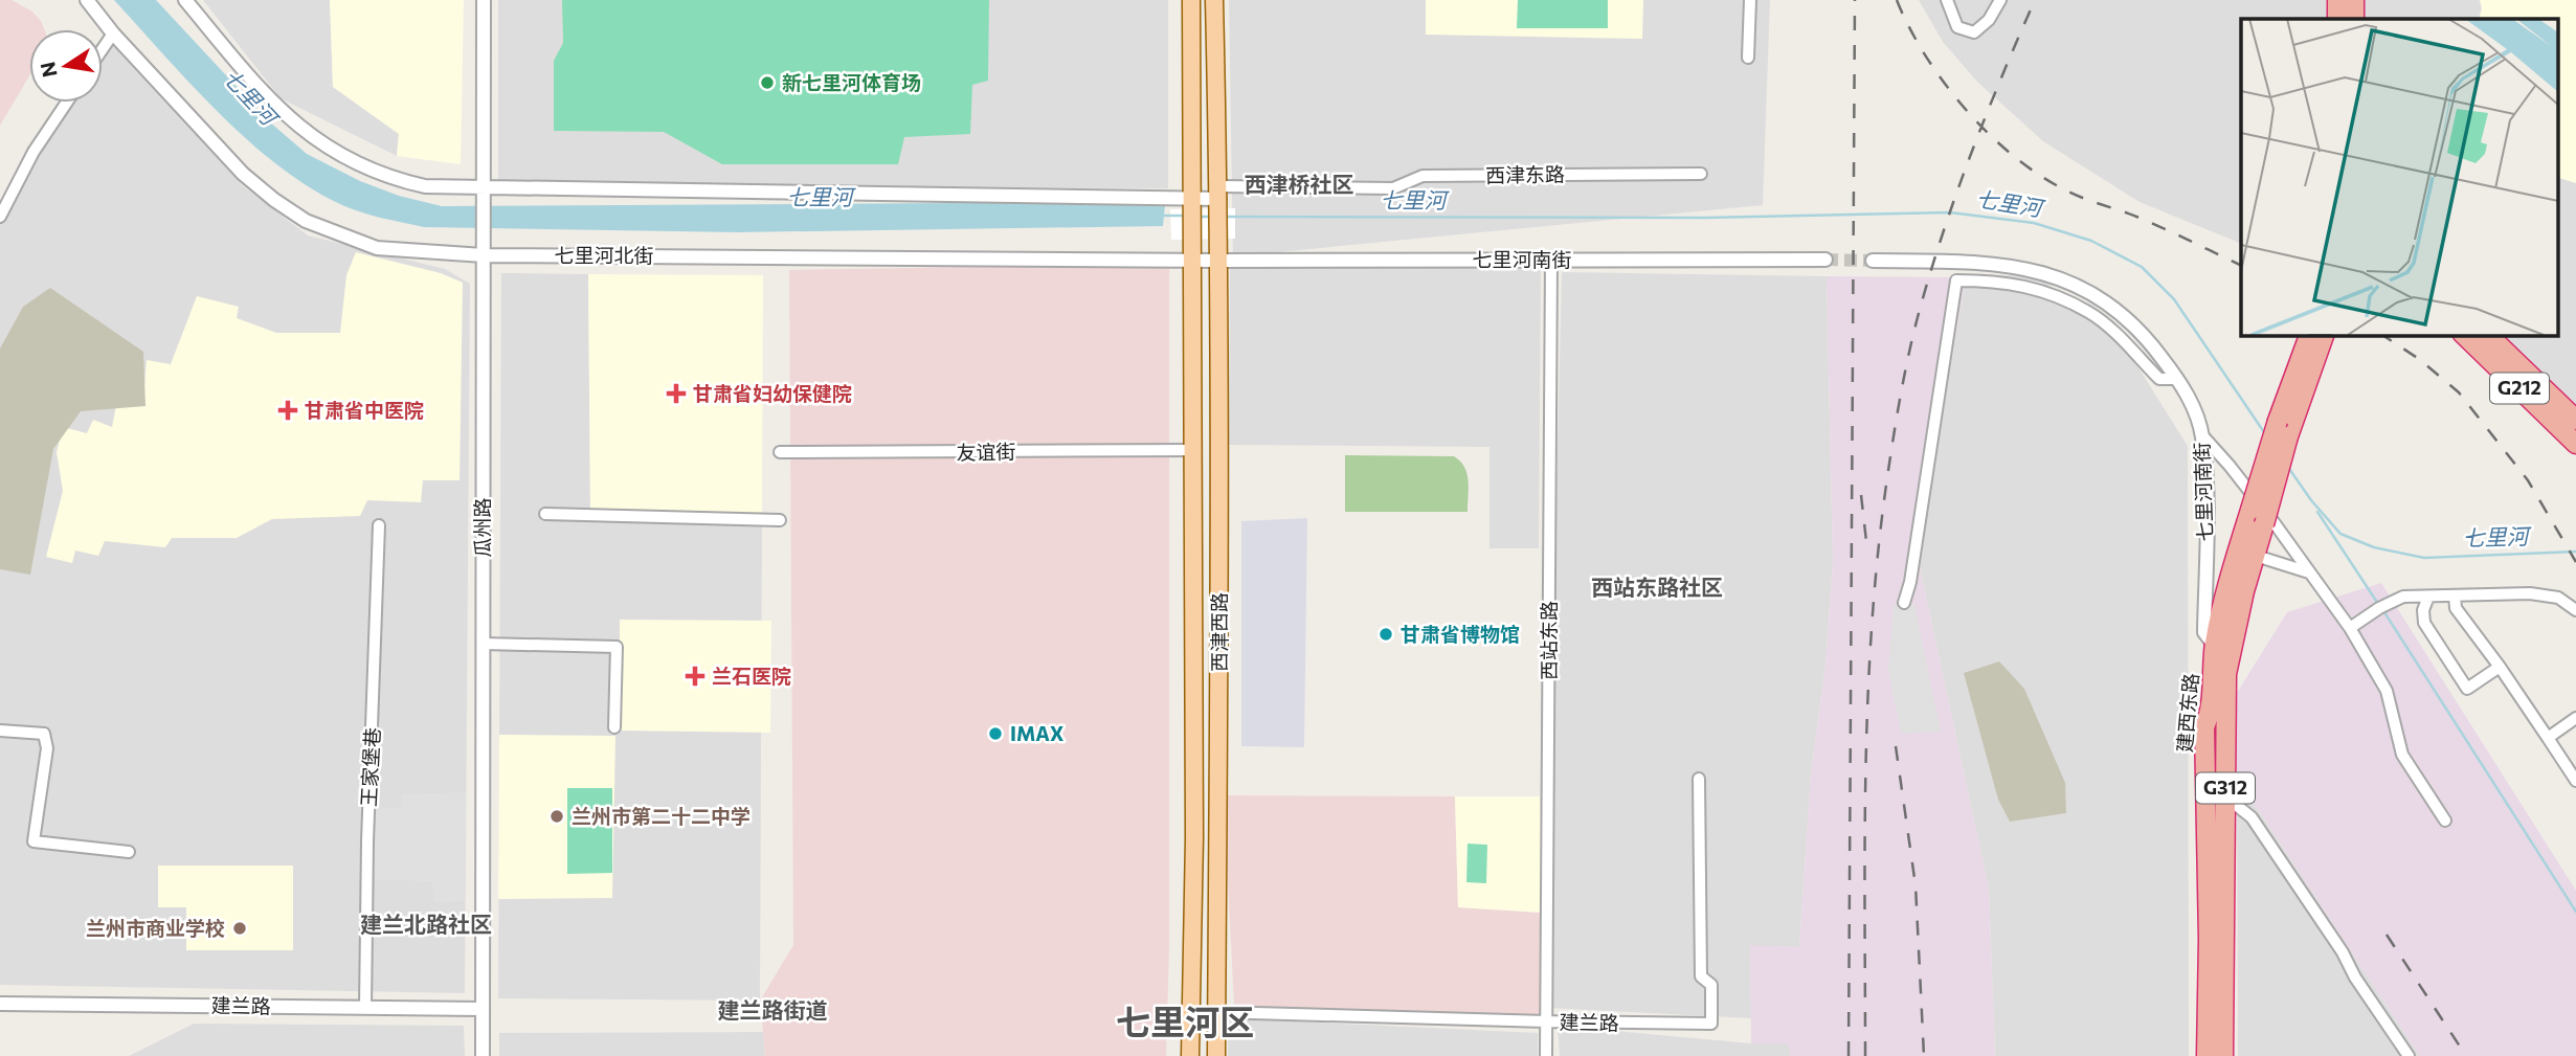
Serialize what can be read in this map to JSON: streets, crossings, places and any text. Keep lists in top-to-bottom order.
{
  "streets": {
    "highway": ["G212", "建西东路", "G312"],
    "main road": ["西津西路"],
    "street": [
      "西津东路",
      "七里河北街",
      "七里河南街",
      "友谊街",
      "瓜州路",
      "西站东路",
      "王家堡巷",
      "建兰路"
    ]
  },
  "crossings": [
    ["西津东路", "西津西路"],
    ["七里河北街", "七里河南街"],
    ["七里河北街", "瓜州路"],
    ["七里河北街", "西津西路"],
    ["七里河南街", "西津西路"],
    ["七里河南街", "西站东路"],
    ["七里河南街", "建西东路"],
    ["友谊街", "西津西路"],
    ["瓜州路", "建兰路"],
    ["西津西路", "建兰路"],
    ["西站东路", "建兰路"],
    ["王家堡巷", "建兰路"]
  ],
  "districts": [
    "西津桥社区",
    "西站东路社区",
    "建兰北路社区",
    "建兰路街道",
    "七里河区"
  ],
  "water": ["七里河"],
  "places": {
    "other": [
      "新七里河体育场",
      "甘肃省博物馆",
      "IMAX",
      "兰州市第二十二中学",
      "兰州市商业学校"
    ],
    "health": ["甘肃省妇幼保健院", "甘肃省中医院", "兰石医院"]
  },
  "north": "left"
}
